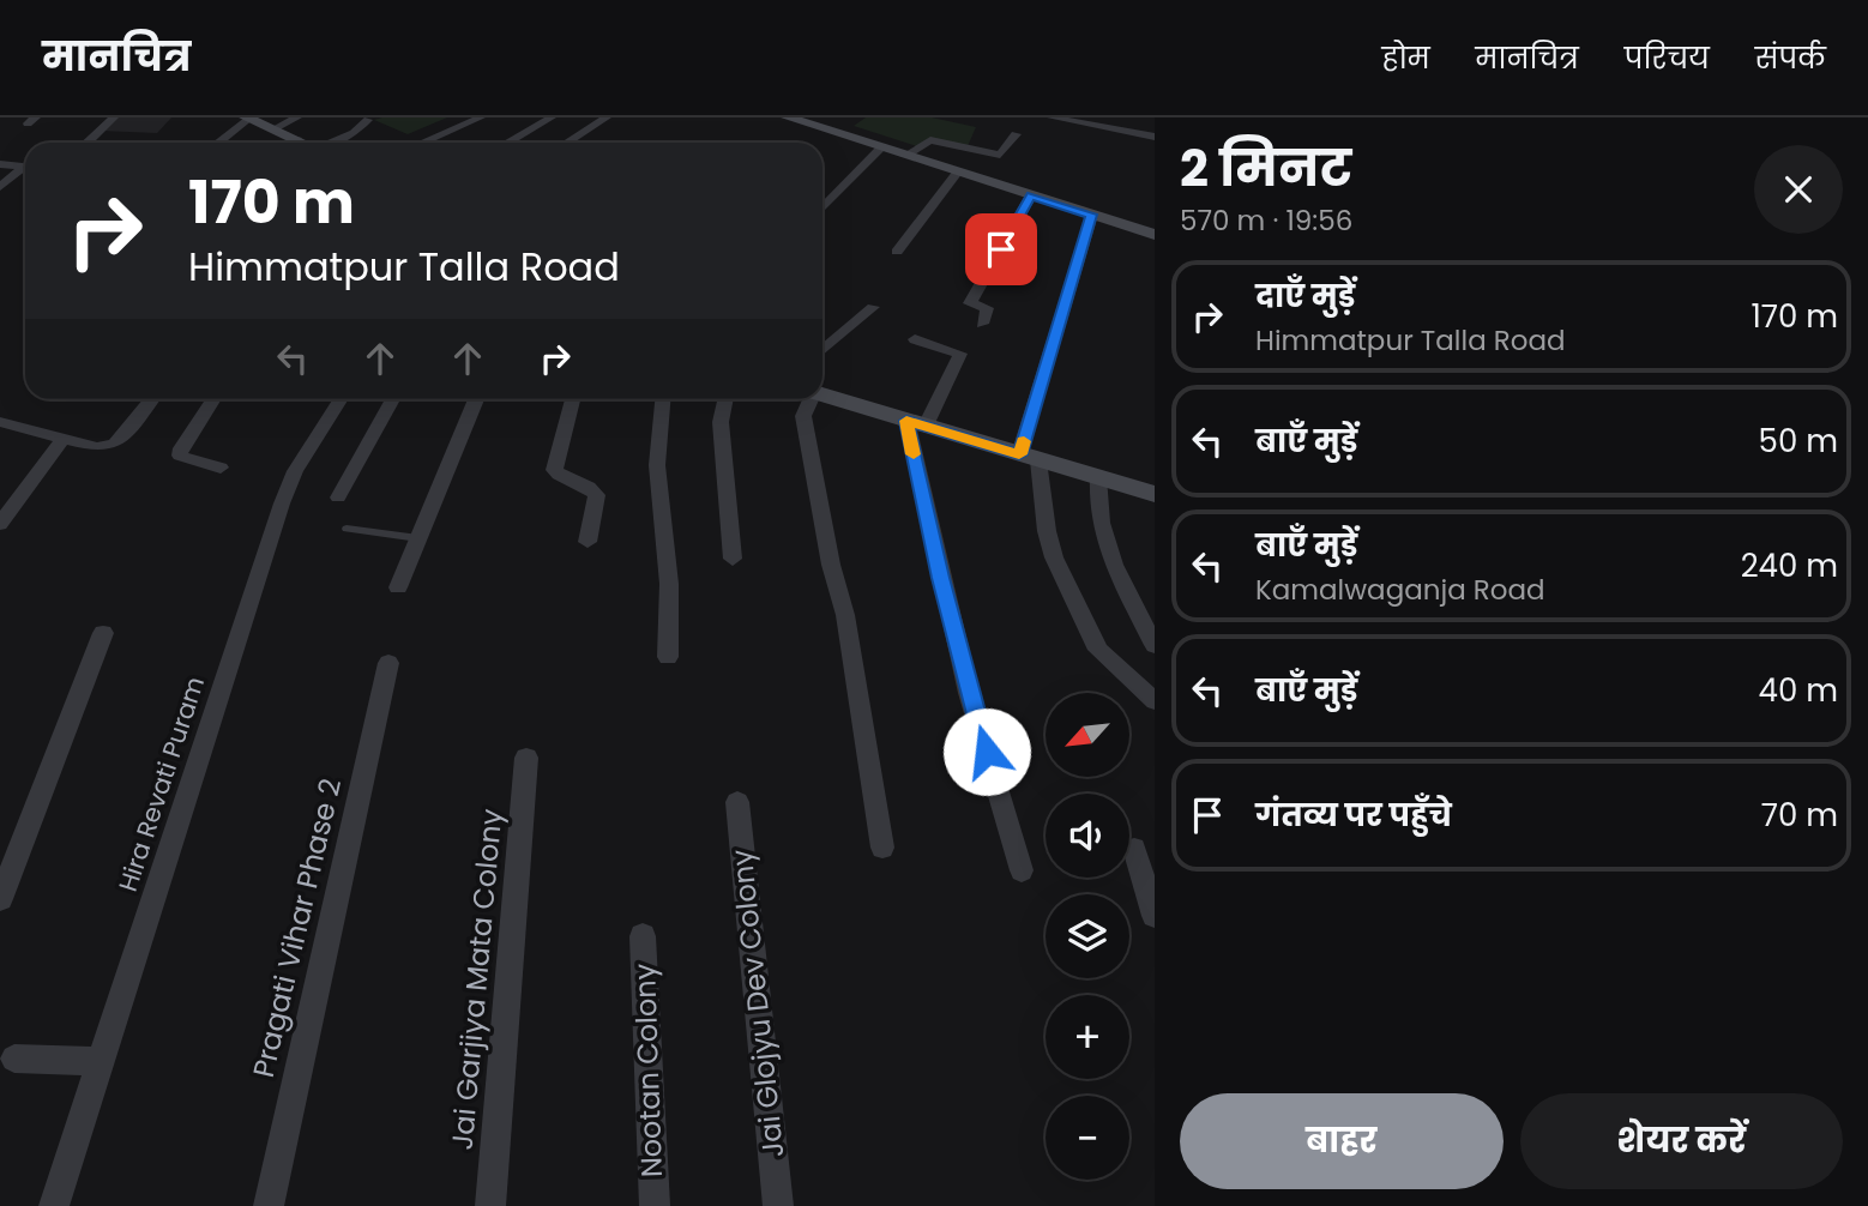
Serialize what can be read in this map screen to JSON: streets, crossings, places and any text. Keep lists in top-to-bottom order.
{
  "streets": {
    "street": [
      "Hira Revati Puram",
      "Pragati Vihar Phase 2",
      "Jai Garjiya Mata Colony",
      "Jai Glojyu Dev Colony",
      "Nootan Colony"
    ]
  },
  "north": "bottom left",
  "page": {
    "header": "मानचित्र",
    "nav": [
      "होम",
      "मानचित्र",
      "परिचय",
      "संपर्क"
    ],
    "heading": ["2 मिनट", "570 m · 19:56"],
    "turn": ["170 m", "Himmatpur Talla Road"],
    "list": [
      {
        "name": "दाएँ मुड़ें",
        "note": "Himmatpur Talla Road",
        "value": "170 m"
      },
      {
        "name": "बाएँ मुड़ें",
        "value": "50 m"
      },
      {
        "name": "बाएँ मुड़ें",
        "note": "Kamalwaganja Road",
        "value": "240 m"
      },
      {
        "name": "बाएँ मुड़ें",
        "value": "40 m"
      },
      {
        "name": "गंतव्य पर पहुँचे",
        "value": "70 m"
      }
    ],
    "map_buttons": ["+", "−"],
    "buttons": ["बाहर", "शेयर करें"]
  }
}
